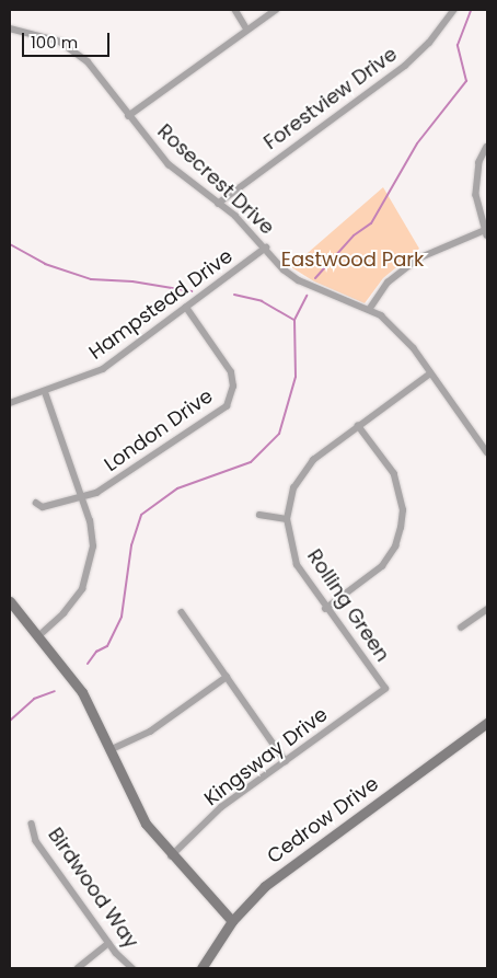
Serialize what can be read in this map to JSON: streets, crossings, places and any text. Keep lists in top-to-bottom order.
{
  "streets": {
    "street": [
      "Forestview Drive",
      "Rosecrest Drive",
      "Hampstead Drive",
      "London Drive",
      "Rolling Green",
      "Kingsway Drive",
      "Cedrow Drive",
      "Birdwood Way"
    ]
  },
  "crossings": [
    ["Forestview Drive", "Rosecrest Drive"],
    ["Rosecrest Drive", "Hampstead Drive"],
    ["Rosecrest Drive", "Rolling Green"],
    ["Hampstead Drive", "London Drive"],
    ["Rolling Green", "Kingsway Drive"]
  ],
  "parks": ["Eastwood Park"],
  "scale_bar": "100 m"
}
